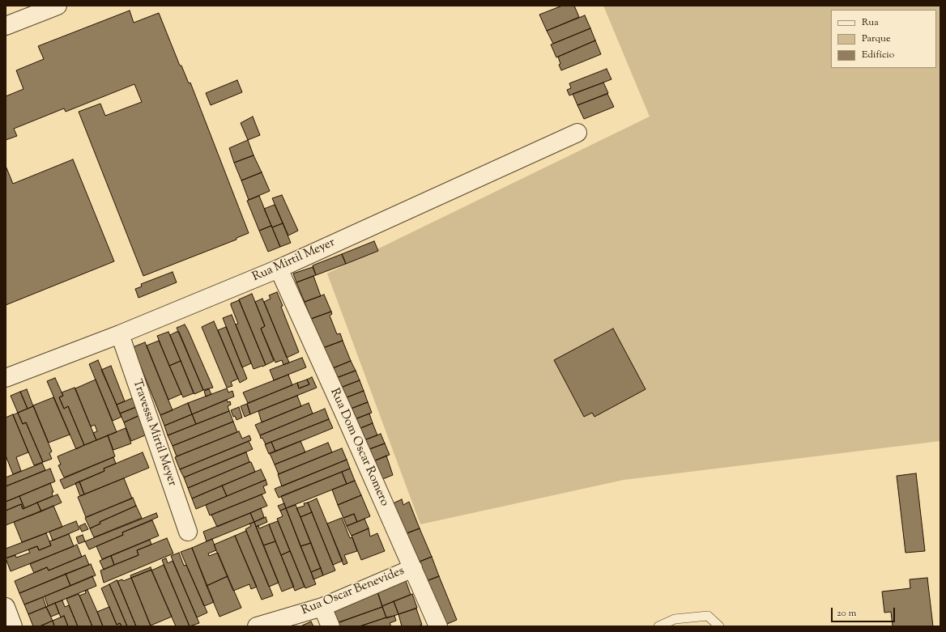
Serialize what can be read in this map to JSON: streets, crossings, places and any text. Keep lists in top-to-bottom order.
{
  "streets": {
    "street": [
      "Rua Mirtil Meyer",
      "Travessa Mirtil Meyer",
      "Rua Dom Oscar Romero",
      "Rua Oscar Benevides"
    ]
  },
  "crossings": [
    ["Rua Mirtil Meyer", "Travessa Mirtil Meyer"],
    ["Rua Mirtil Meyer", "Rua Dom Oscar Romero"],
    ["Rua Dom Oscar Romero", "Rua Oscar Benevides"]
  ],
  "legend": ["Rua", "Parque", "Edifício"],
  "scale_bar": "20 m"
}
